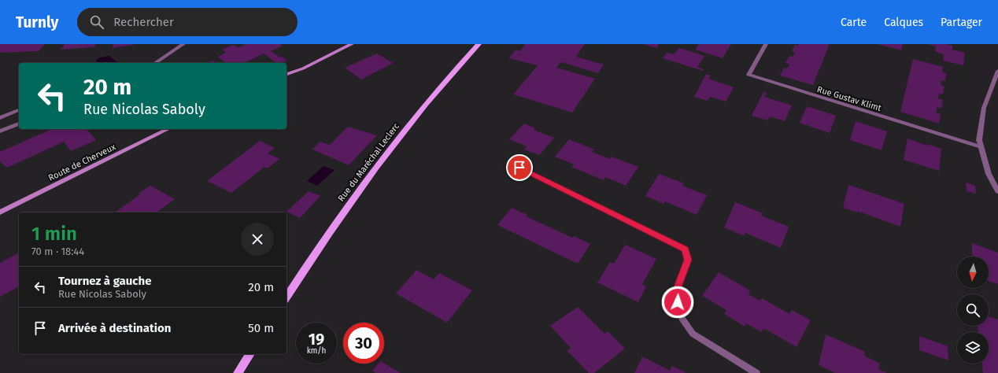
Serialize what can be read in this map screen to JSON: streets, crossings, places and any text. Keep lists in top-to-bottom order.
{
  "streets": {
    "main road": ["Route de Cherveux", "Rue du Maréchal Leclerc"],
    "street": ["Rue Gustav Klimt"]
  },
  "north": "bottom",
  "page": {
    "header": "Turnly",
    "search": "Rechercher",
    "nav": ["Carte", "Calques", "Partager"],
    "turn": ["20 m", "Rue Nicolas Saboly"],
    "heading": ["1 min", "70 m · 18:44"],
    "list": [
      {
        "name": "Tournez à gauche",
        "note": "Rue Nicolas Saboly",
        "value": "20 m"
      },
      {
        "name": "Arrivée à destination",
        "value": "50 m"
      }
    ],
    "speed": "19 km/h",
    "limit": "30"
  }
}
